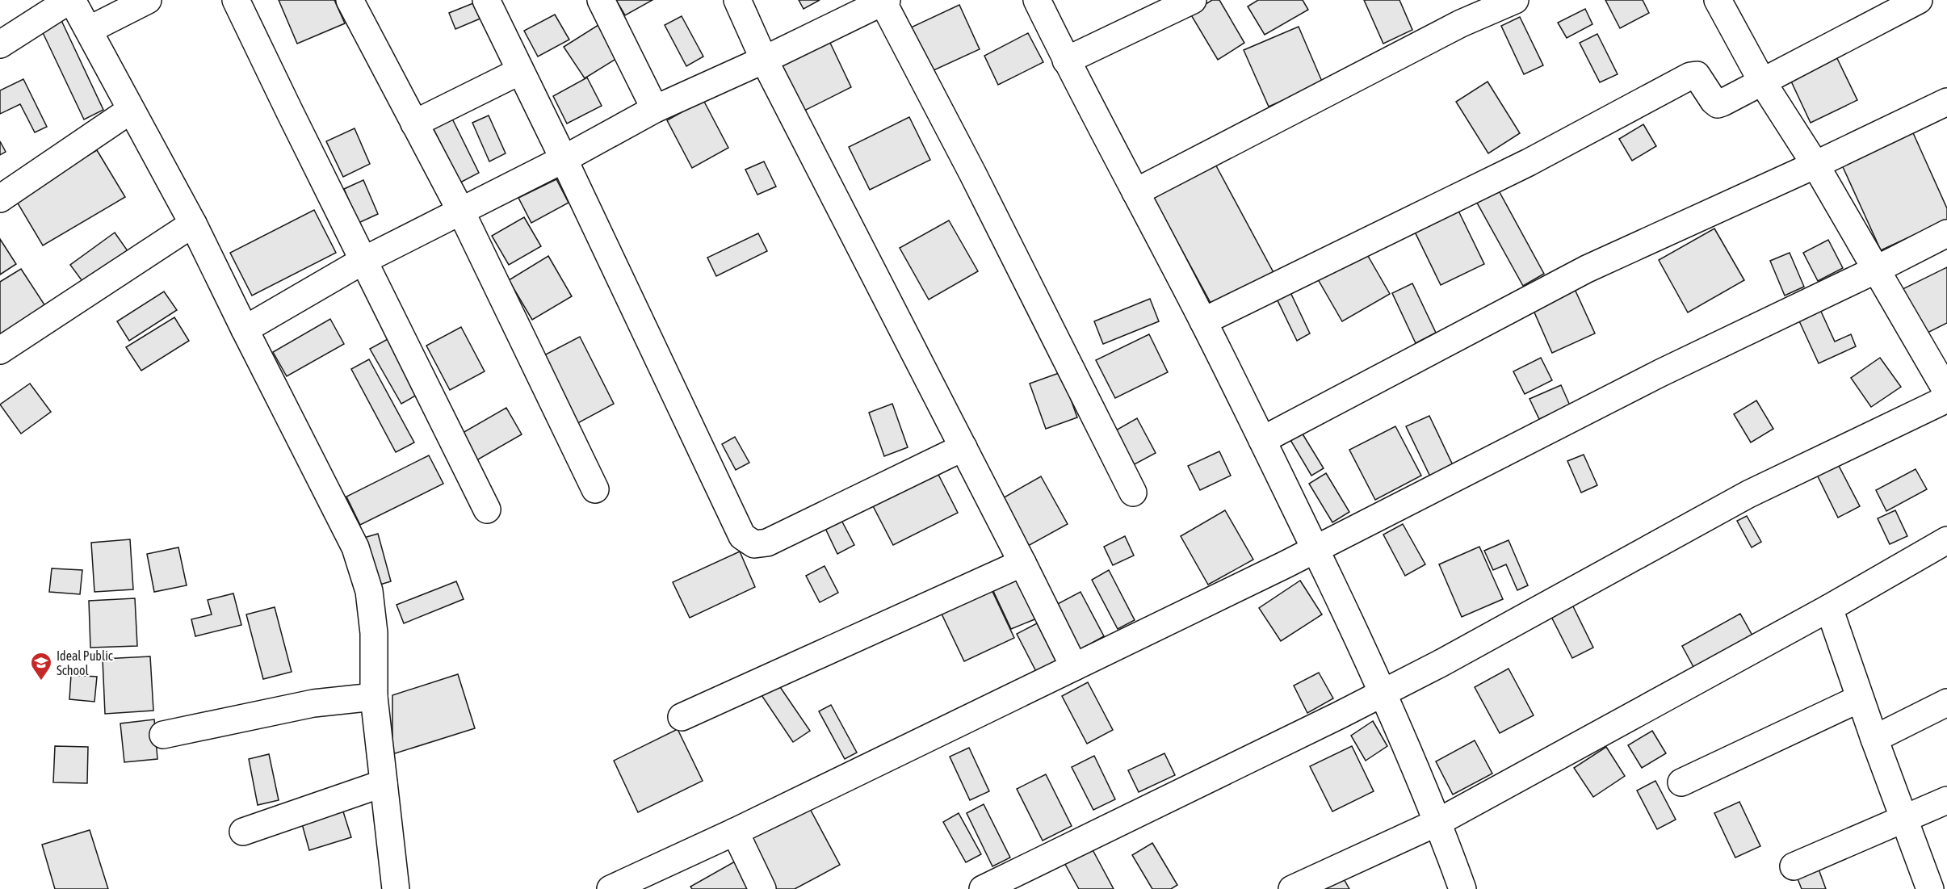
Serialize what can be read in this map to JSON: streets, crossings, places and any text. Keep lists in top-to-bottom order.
{
  "places": {
    "school or university": ["Ideal Public School"]
  }
}
